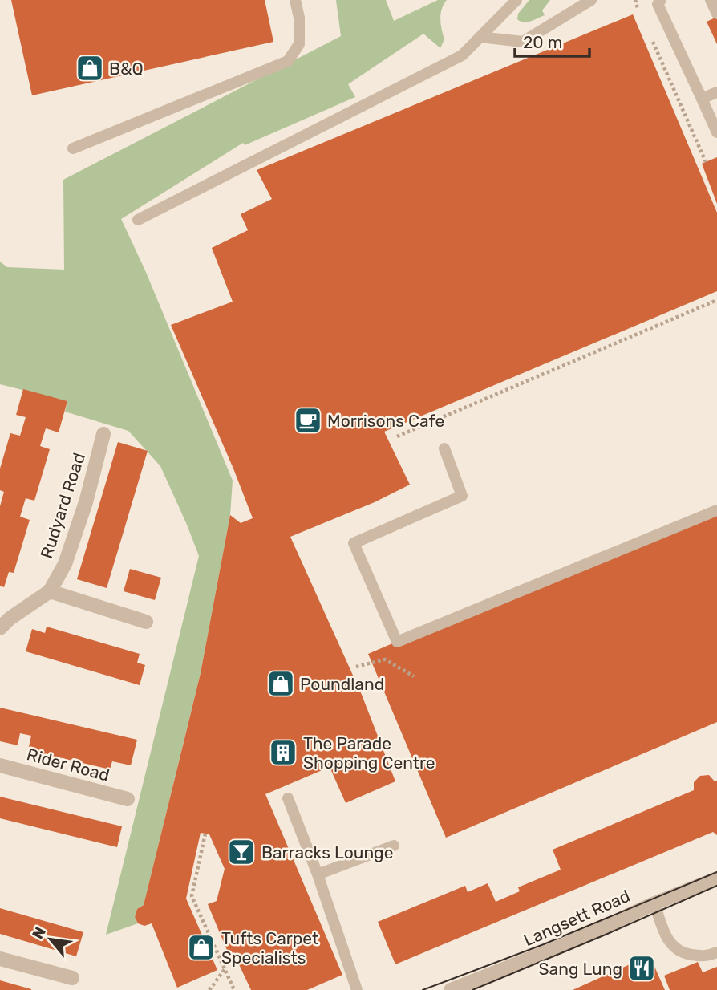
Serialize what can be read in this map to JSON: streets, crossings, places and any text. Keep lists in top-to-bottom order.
{
  "streets": {
    "street": ["Rudyard Road", "Rider Road", "Langsett Road"]
  },
  "places": {
    "shop": ["B&Q", "Poundland", "Tufts Carpet Specialists"],
    "cafe": ["Morrisons Cafe"],
    "building": ["The Parade Shopping Centre"],
    "bar": ["Barracks Lounge"],
    "restaurant": ["Sang Lung"]
  },
  "scale_bar": "20 m",
  "north": "top left"
}
